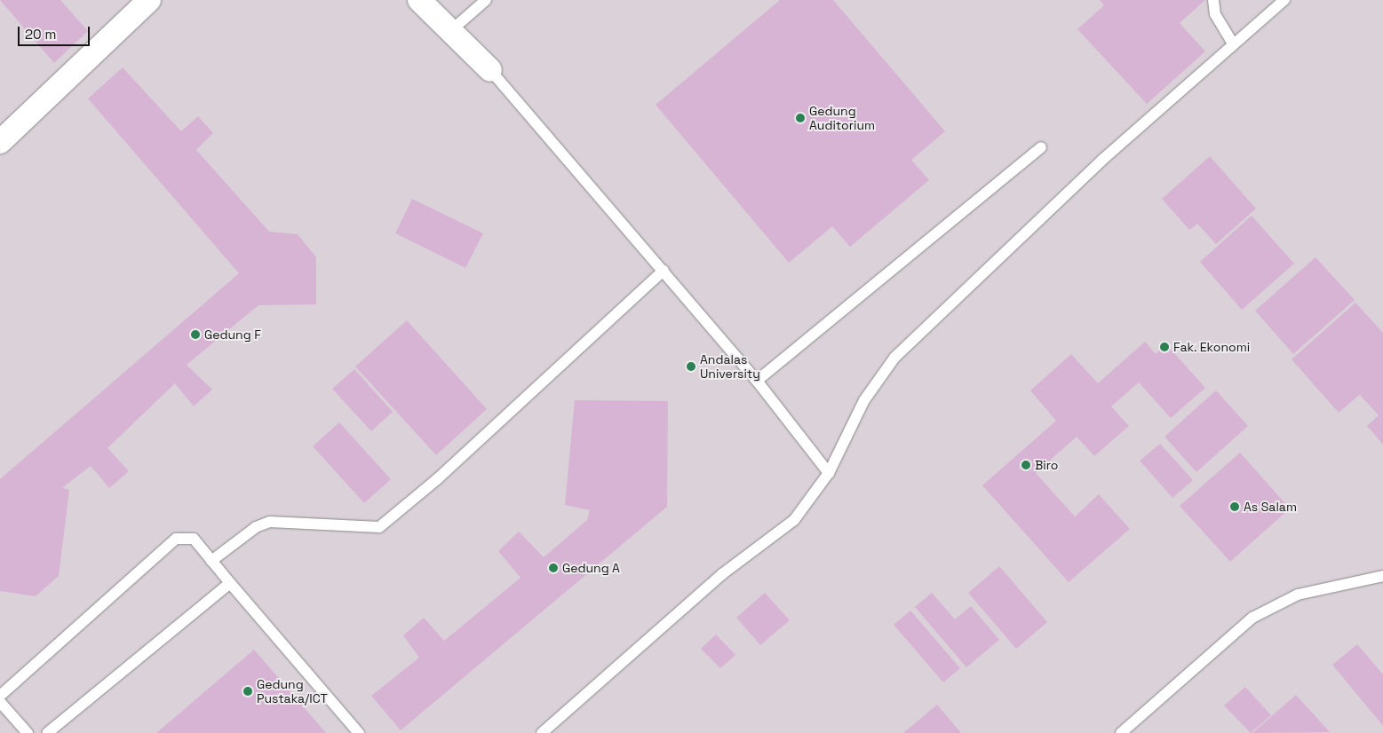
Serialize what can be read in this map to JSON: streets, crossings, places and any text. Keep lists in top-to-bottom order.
{
  "places": [
    "Gedung Auditorium",
    "Gedung F",
    "Fak. Ekonomi",
    "Andalas University",
    "Biro",
    "As Salam",
    "Gedung A",
    "Gedung Pustaka/ICT"
  ],
  "scale_bar": "20 m"
}
